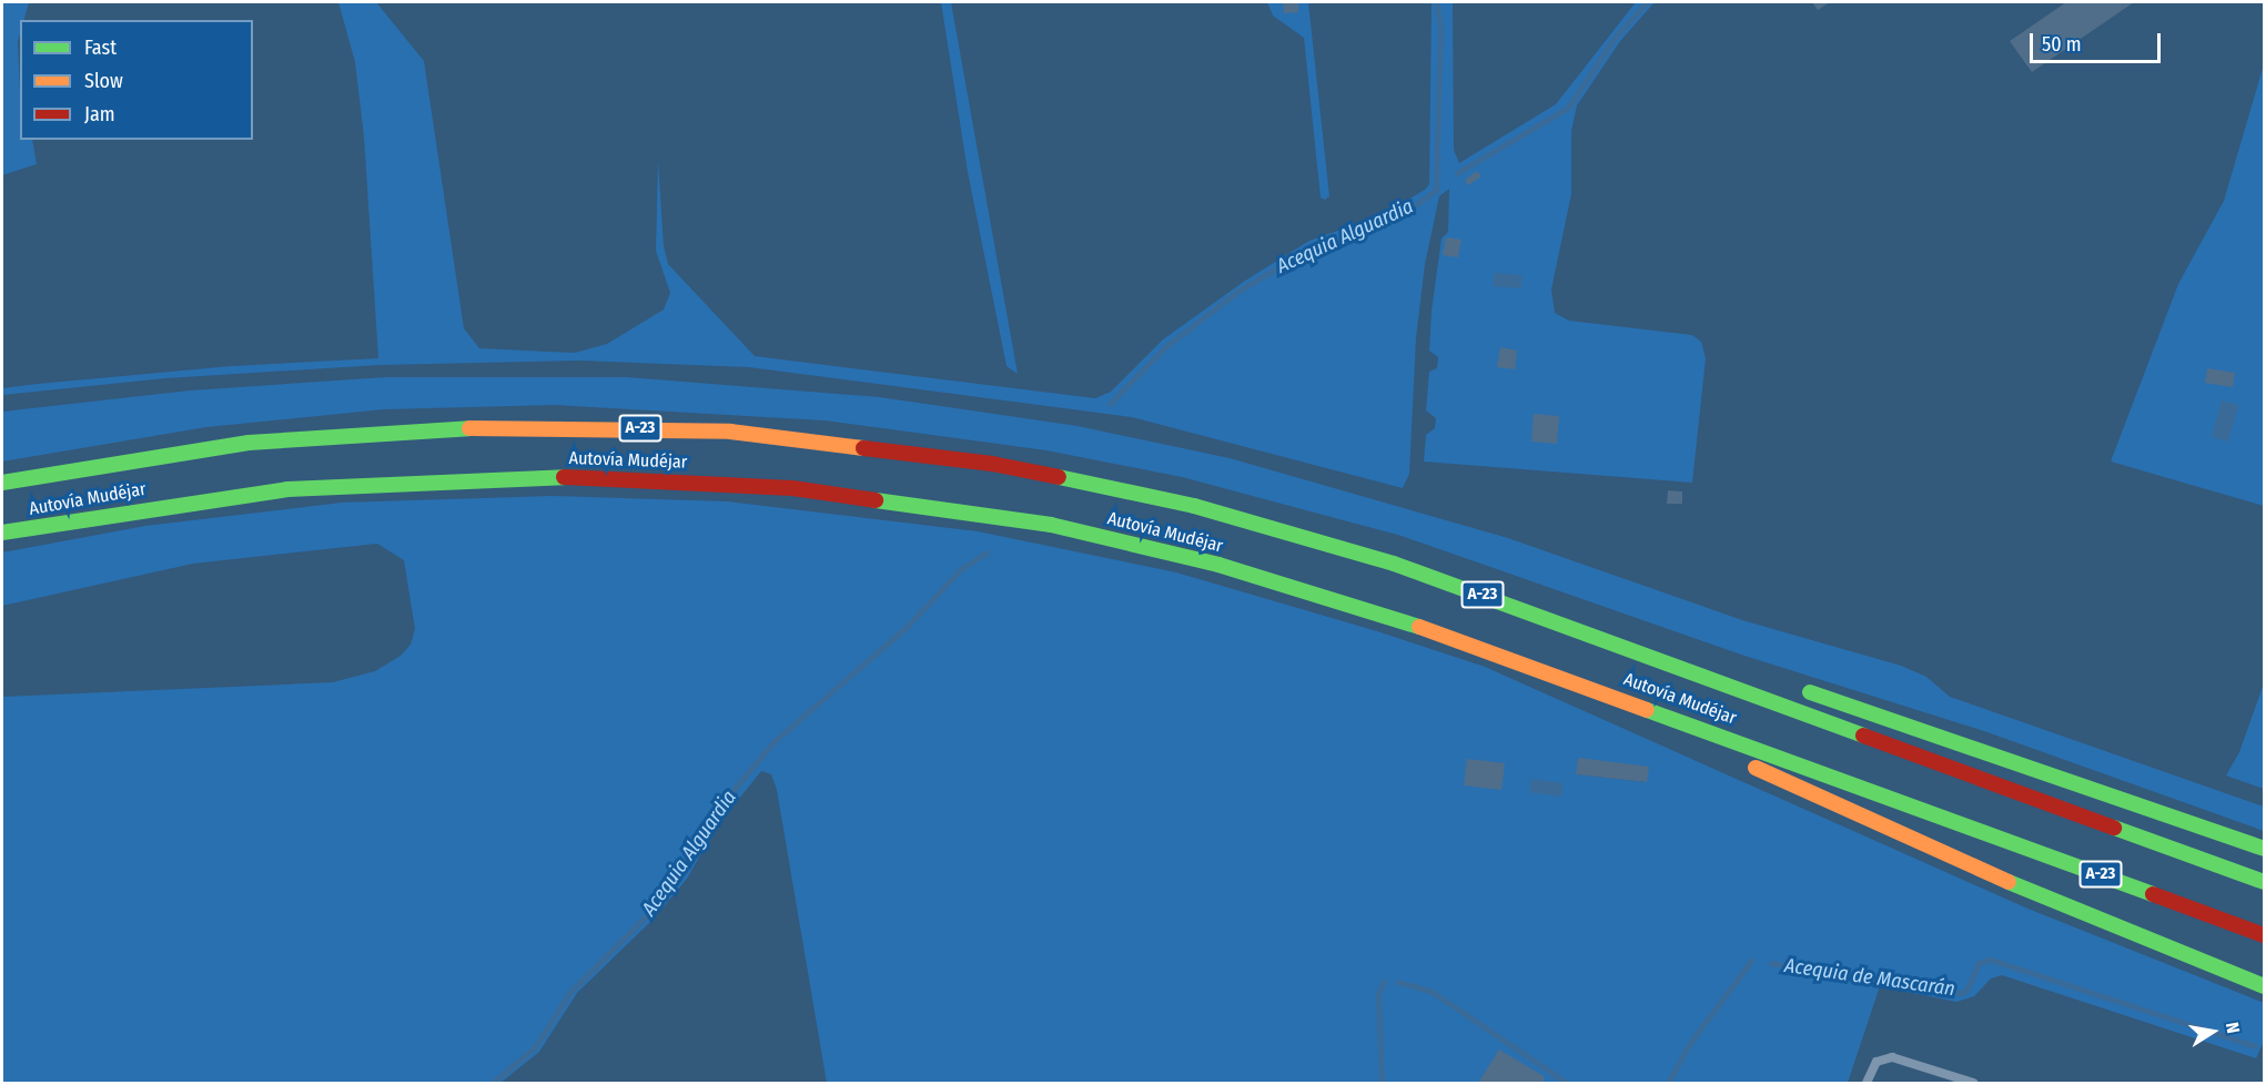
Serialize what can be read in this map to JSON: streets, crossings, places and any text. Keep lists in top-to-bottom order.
{
  "streets": {
    "highway": ["A-23", "Autovía Mudéjar"]
  },
  "water": ["Acequia Alguardia", "Acequia de Mascarán"],
  "legend": ["Fast", "Slow", "Jam"],
  "scale_bar": "50 m",
  "north": "right"
}
